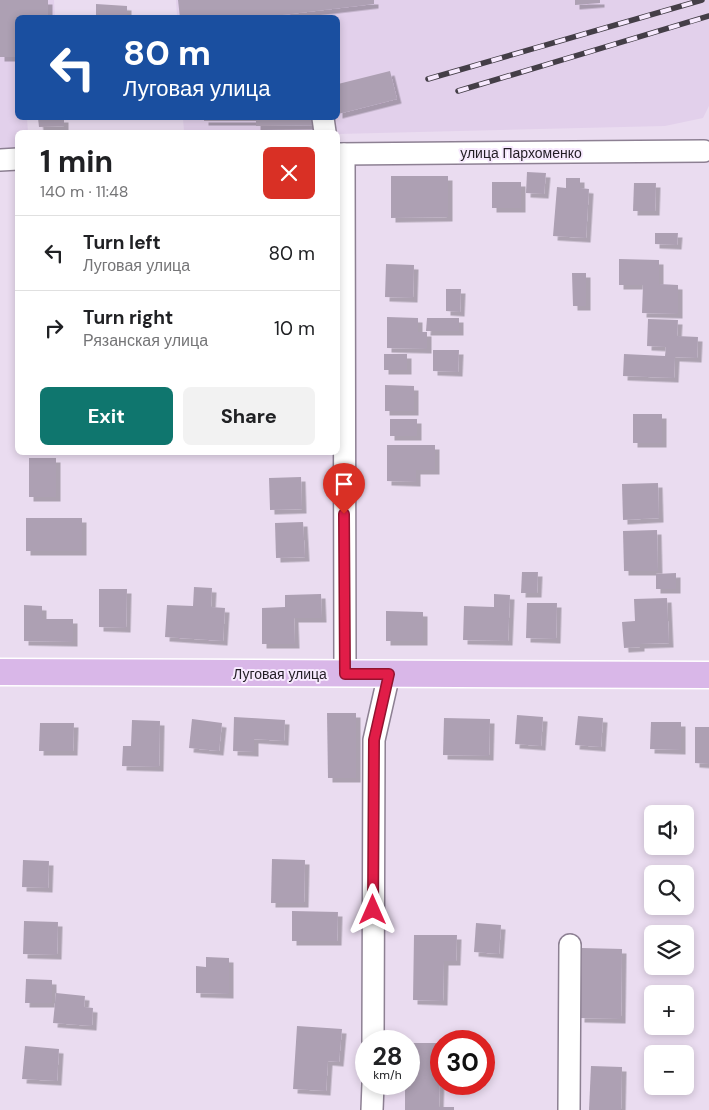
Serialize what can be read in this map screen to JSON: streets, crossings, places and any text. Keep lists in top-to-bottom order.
{
  "streets": {
    "main road": ["Луговая улица"],
    "street": ["улица Пархоменко"]
  },
  "page": {
    "turn": ["80 m", "Луговая улица"],
    "heading": ["1 min", "140 m · 11:48"],
    "list": [
      {
        "name": "Turn left",
        "note": "Луговая улица",
        "value": "80 m"
      },
      {
        "name": "Turn right",
        "note": "Рязанская улица",
        "value": "10 m"
      }
    ],
    "buttons": ["Exit", "Share"],
    "map_buttons": ["+", "−"],
    "speed": "28 km/h",
    "limit": "30"
  }
}
